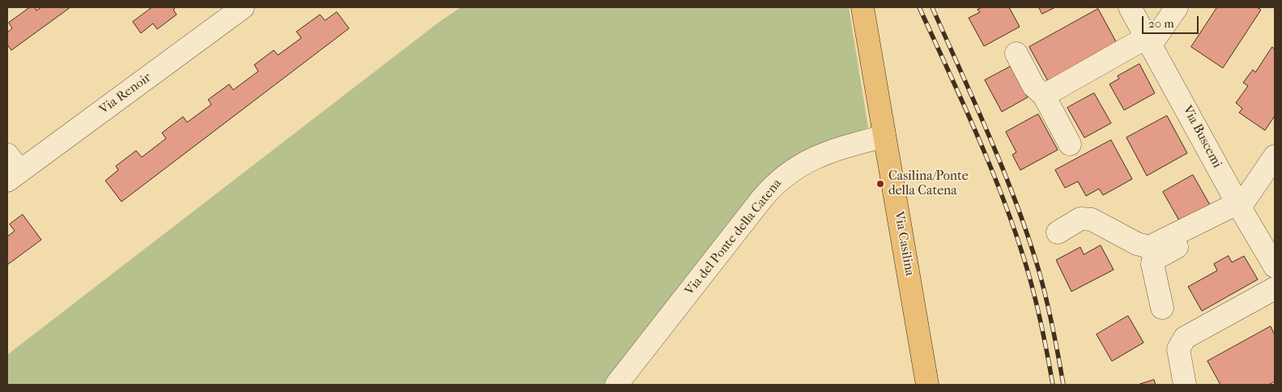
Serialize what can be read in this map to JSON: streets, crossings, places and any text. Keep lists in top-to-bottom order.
{
  "streets": {
    "main road": ["Via Casilina"],
    "street": ["Via Renoir", "Via Buscemi", "Via del Ponte della Catena"]
  },
  "crossings": [
    ["Via del Ponte della Catena", "Via Casilina"]
  ],
  "places": ["Casilina/Ponte della Catena"],
  "scale_bar": "20 m"
}
